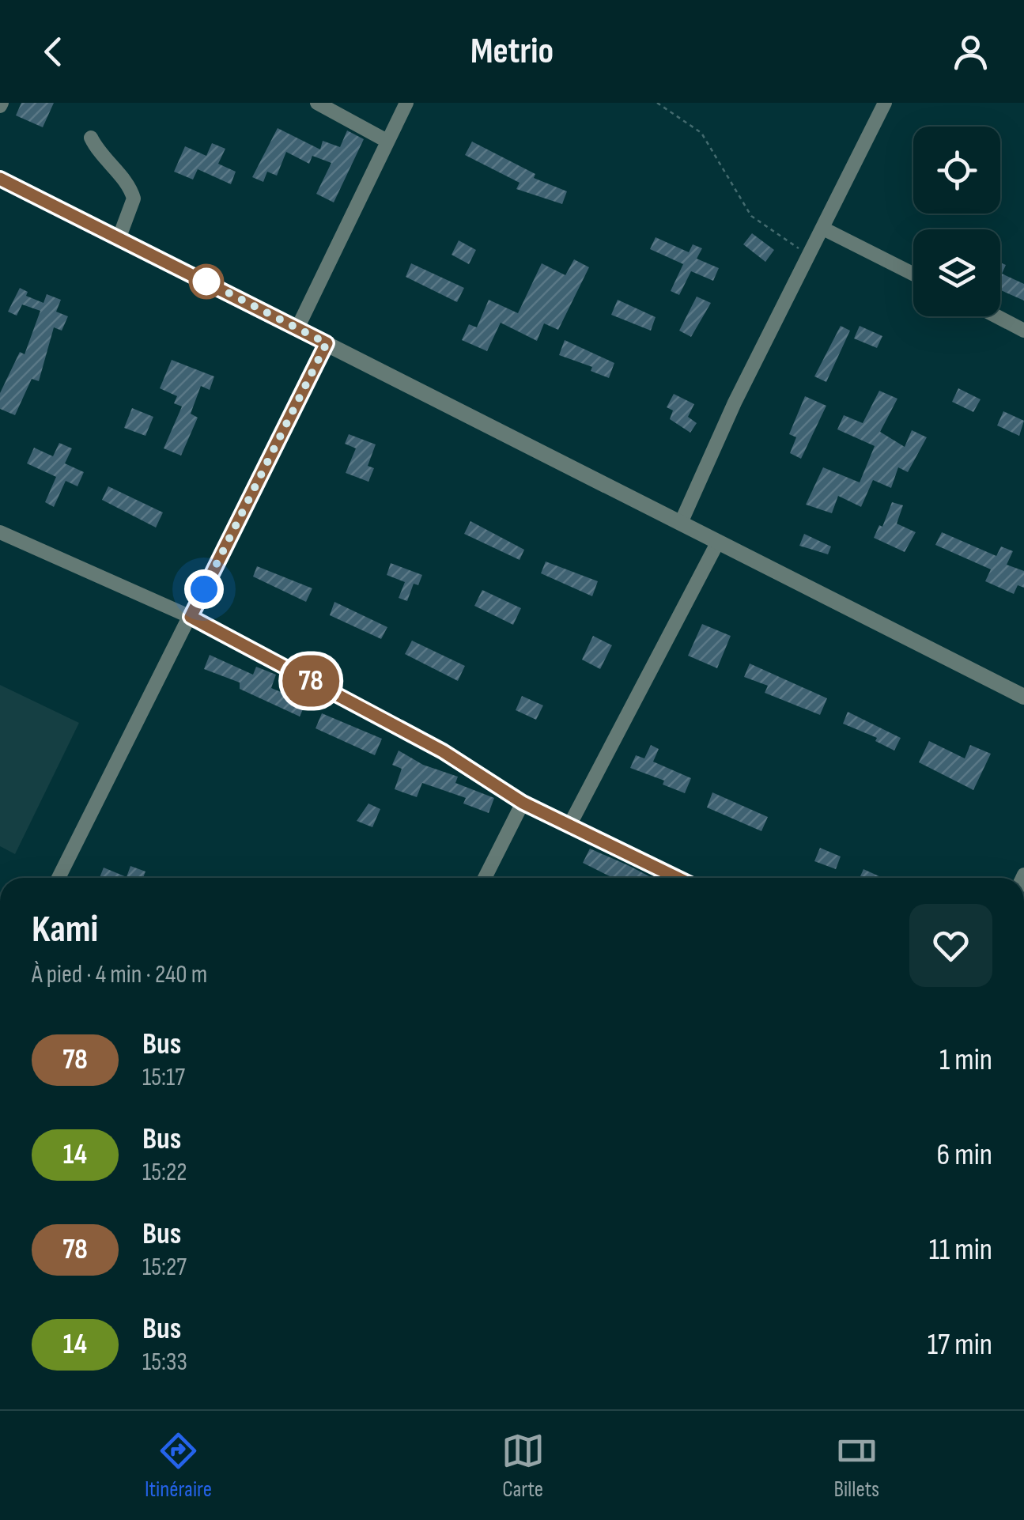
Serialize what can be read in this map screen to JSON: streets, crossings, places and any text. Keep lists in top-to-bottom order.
{
  "lines": ["bus line 78"],
  "page": {
    "header": "Metrio",
    "on_map": "78",
    "heading": ["Kami", "À pied · 4 min · 240 m"],
    "list": [
      {
        "mark": "78",
        "name": "Bus",
        "note": "15:17",
        "value": "1 min"
      },
      {
        "mark": "14",
        "name": "Bus",
        "note": "15:22",
        "value": "6 min"
      },
      {
        "mark": "78",
        "name": "Bus",
        "note": "15:27",
        "value": "11 min"
      },
      {
        "mark": "14",
        "name": "Bus",
        "note": "15:33",
        "value": "17 min"
      }
    ],
    "tabs": ["Itinéraire", "Carte", "Billets"]
  }
}
